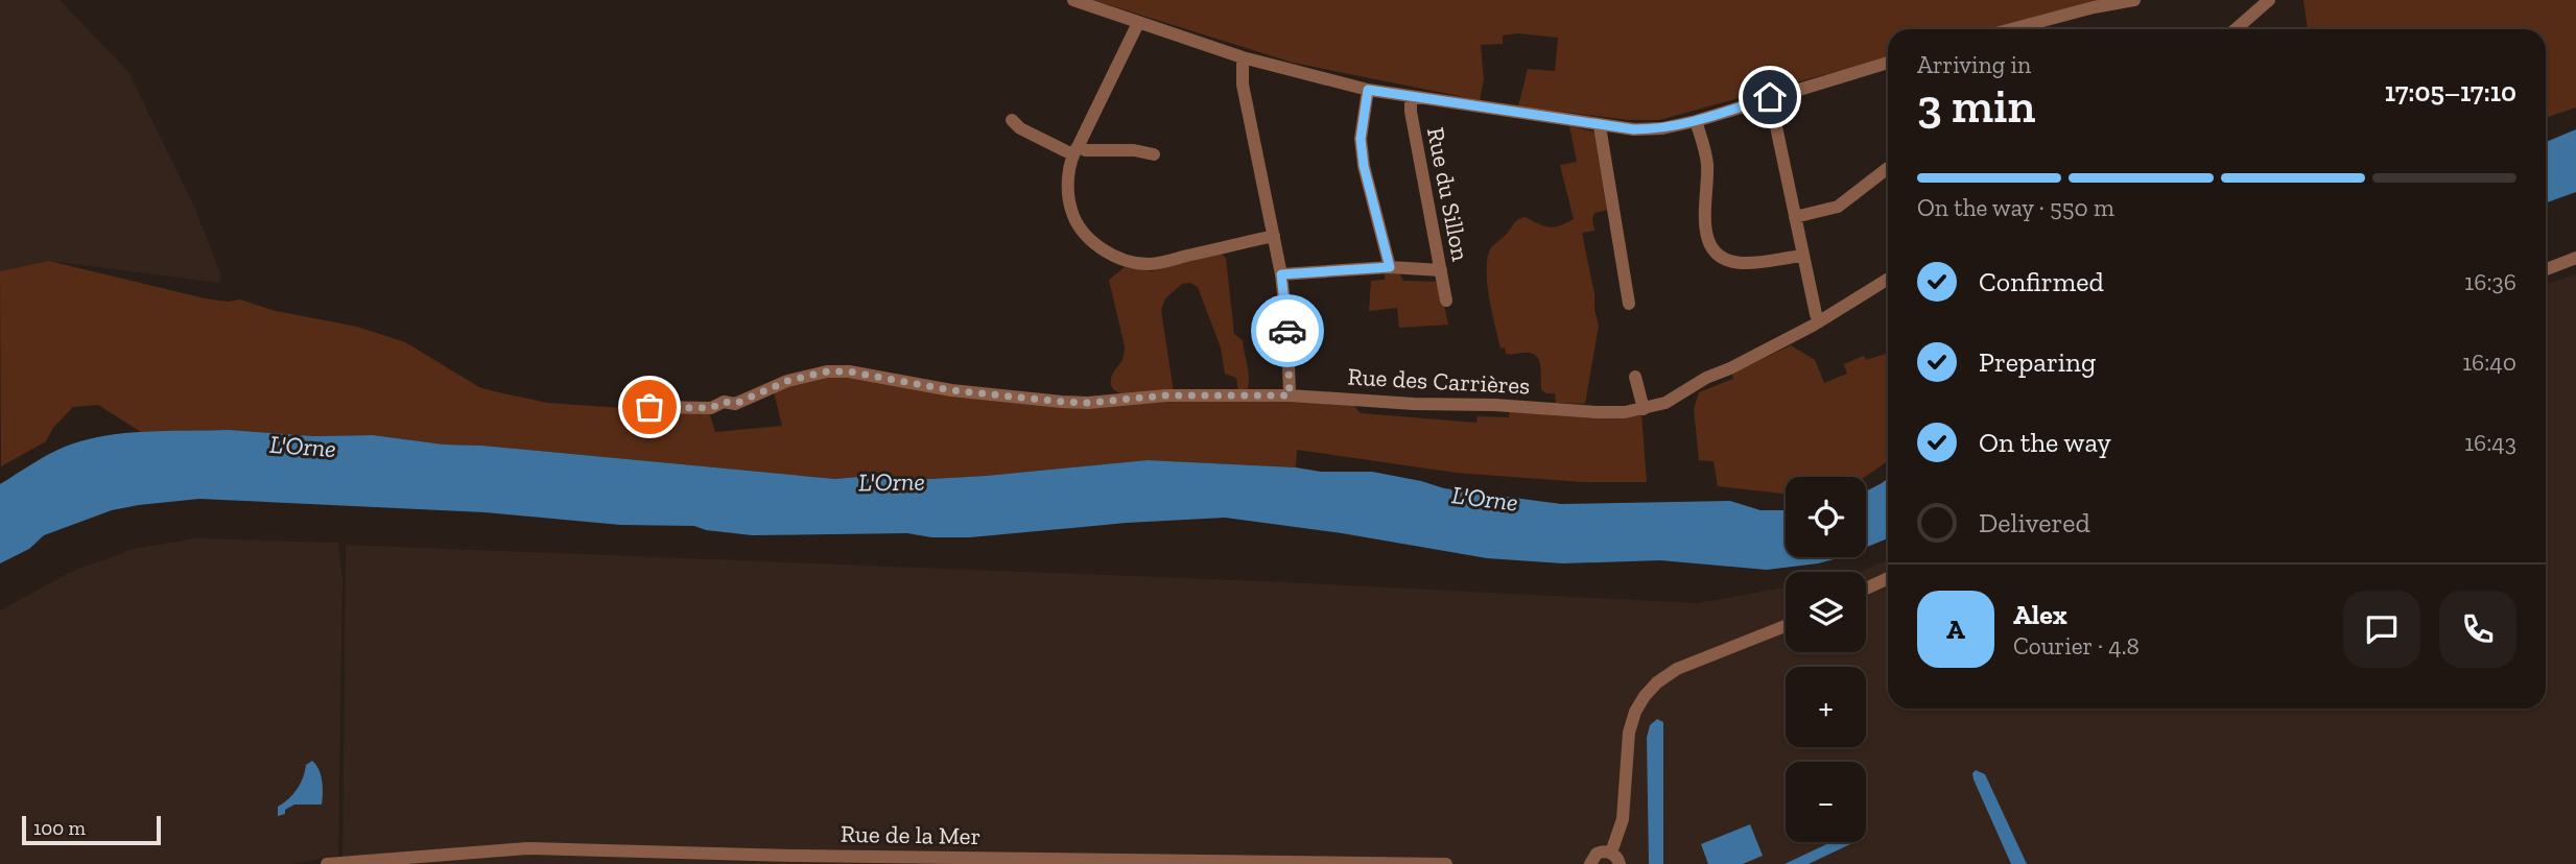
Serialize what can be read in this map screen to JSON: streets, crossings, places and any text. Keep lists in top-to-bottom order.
{
  "streets": {
    "street": ["Rue du Sillon", "Rue des Carrières", "Rue de la Mer"]
  },
  "water": ["L'Orne"],
  "scale_bar": "100 m",
  "page": {
    "heading": ["3 min", "Arriving in", "17:05–17:10"],
    "panel": ["Alex", "Courier · 4.8"],
    "bar": "On the way · 550 m",
    "list": [
      ["Confirmed", "16:36"],
      ["Preparing", "16:40"],
      ["On the way", "16:43"],
      "Delivered"
    ],
    "map_buttons": ["+", "−"],
    "round": "A",
    "scale": "100 m"
  }
}
